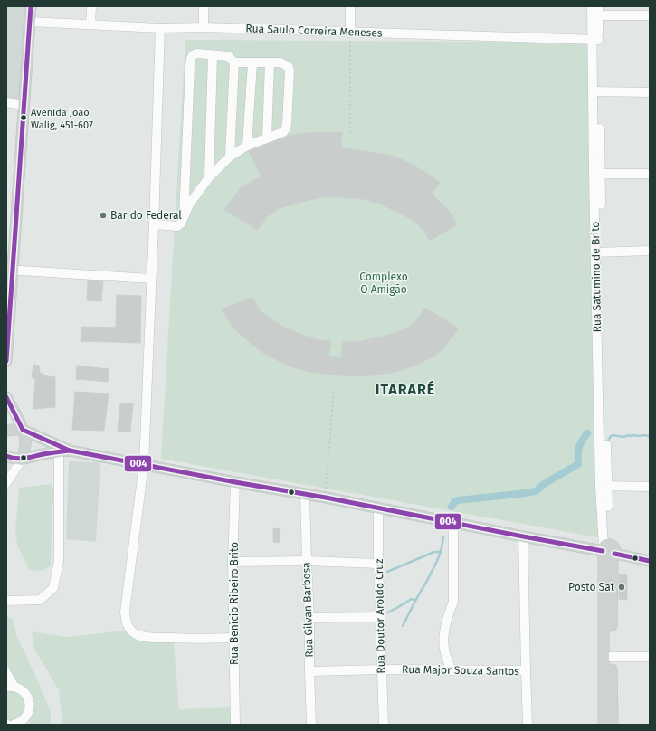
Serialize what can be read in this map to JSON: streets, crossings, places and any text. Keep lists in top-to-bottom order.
{
  "streets": {
    "main road": ["Rua Satumino de Brito"],
    "street": [
      "Rua Saulo Correira Meneses",
      "Rua Benício Ribeiro Brito",
      "Rua Gilvan Barbosa",
      "Rua Doutor Aroldo Cruz",
      "Rua Major Souza Santos"
    ]
  },
  "crossings": [
    ["Rua Saulo Correira Meneses", "Rua Satumino de Brito"],
    ["Rua Gilvan Barbosa", "Rua Major Souza Santos"],
    ["Rua Doutor Aroldo Cruz", "Rua Major Souza Santos"]
  ],
  "districts": ["ITARARÉ"],
  "parks": ["Complexo O Amigão"],
  "places": ["Avenida João Walig, 451-607", "Bar do Federal", "Posto Sat"],
  "lines": ["transit line 004"]
}
